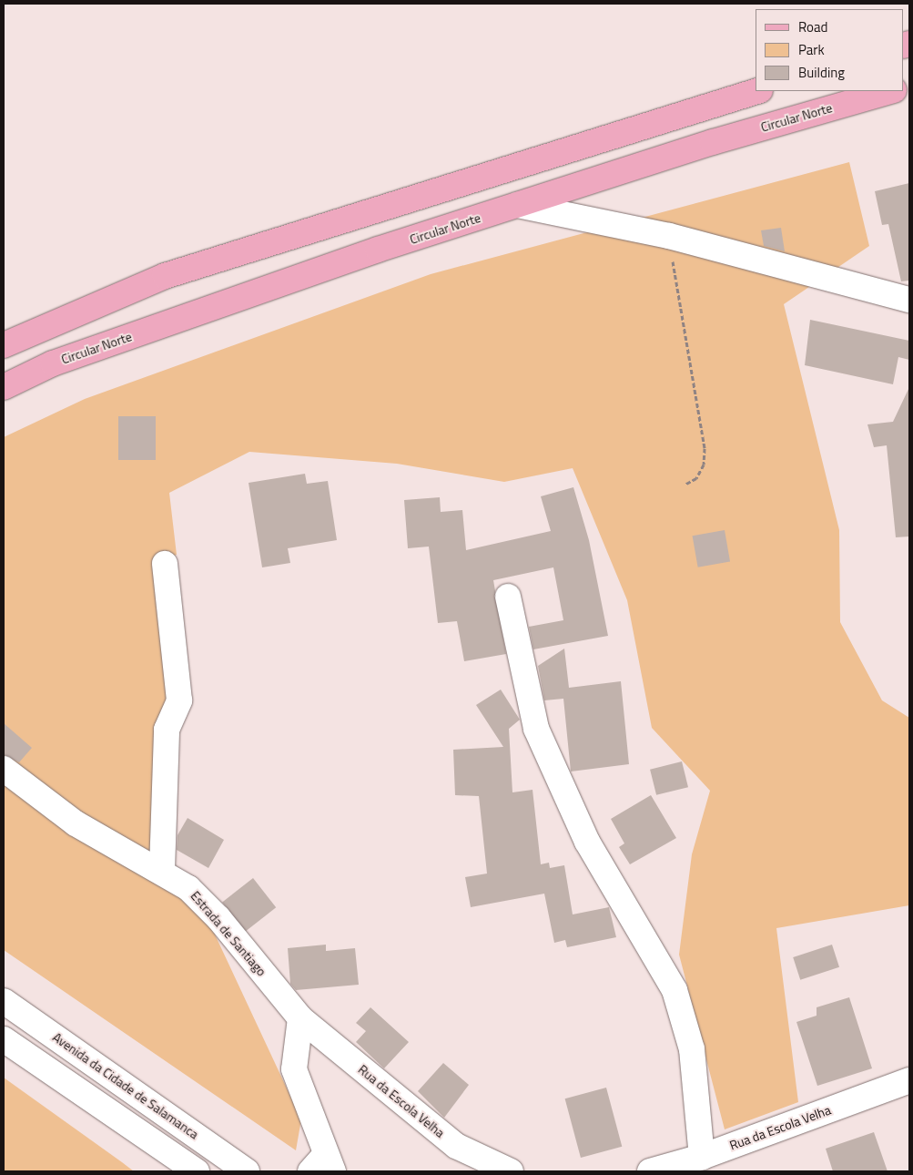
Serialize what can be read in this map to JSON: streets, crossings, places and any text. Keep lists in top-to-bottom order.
{
  "streets": {
    "main road": ["Circular Norte"],
    "street": ["Estrada de Santiago", "Avenida da Cidade de Salamanca", "Rua da Escola Velha"]
  },
  "crossings": [
    ["Estrada de Santiago", "Rua da Escola Velha"]
  ],
  "legend": ["Road", "Park", "Building"]
}
